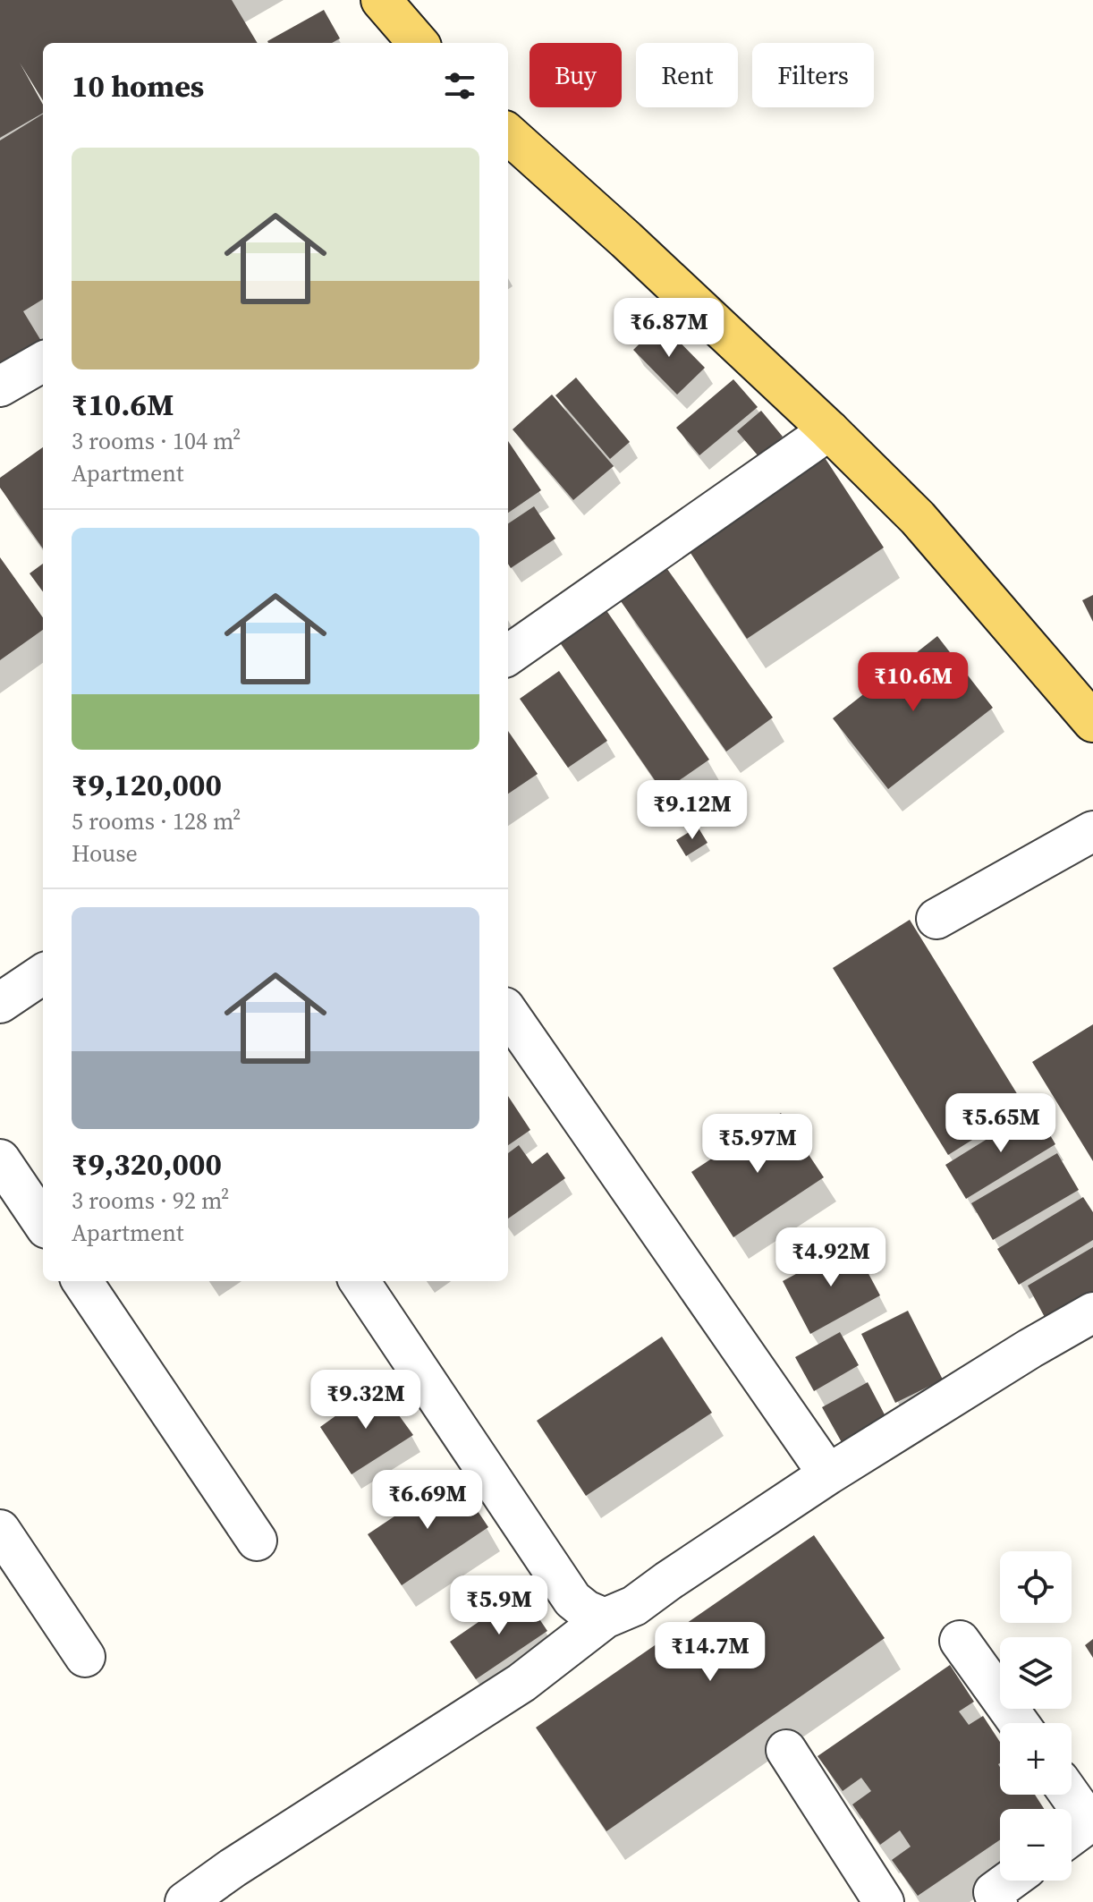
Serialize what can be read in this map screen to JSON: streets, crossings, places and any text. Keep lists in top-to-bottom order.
{
  "page": {
    "chip": ["Buy", "Rent", "Filters"],
    "heading": "10 homes",
    "list": [
      {
        "name": "₹10.6M",
        "note": "3 rooms · 104 m² · Apartment"
      },
      {
        "name": "₹9,120,000",
        "note": "5 rooms · 128 m² · House"
      },
      {
        "name": "₹9,320,000",
        "note": "3 rooms · 92 m² · Apartment"
      }
    ],
    "price": [
      "₹6.87M",
      "₹10.6M",
      "₹9.12M",
      "₹5.65M",
      "₹5.97M",
      "₹4.92M",
      "₹9.32M",
      "₹6.69M",
      "₹5.9M",
      "₹14.7M"
    ],
    "map_buttons": ["+", "−"]
  }
}
